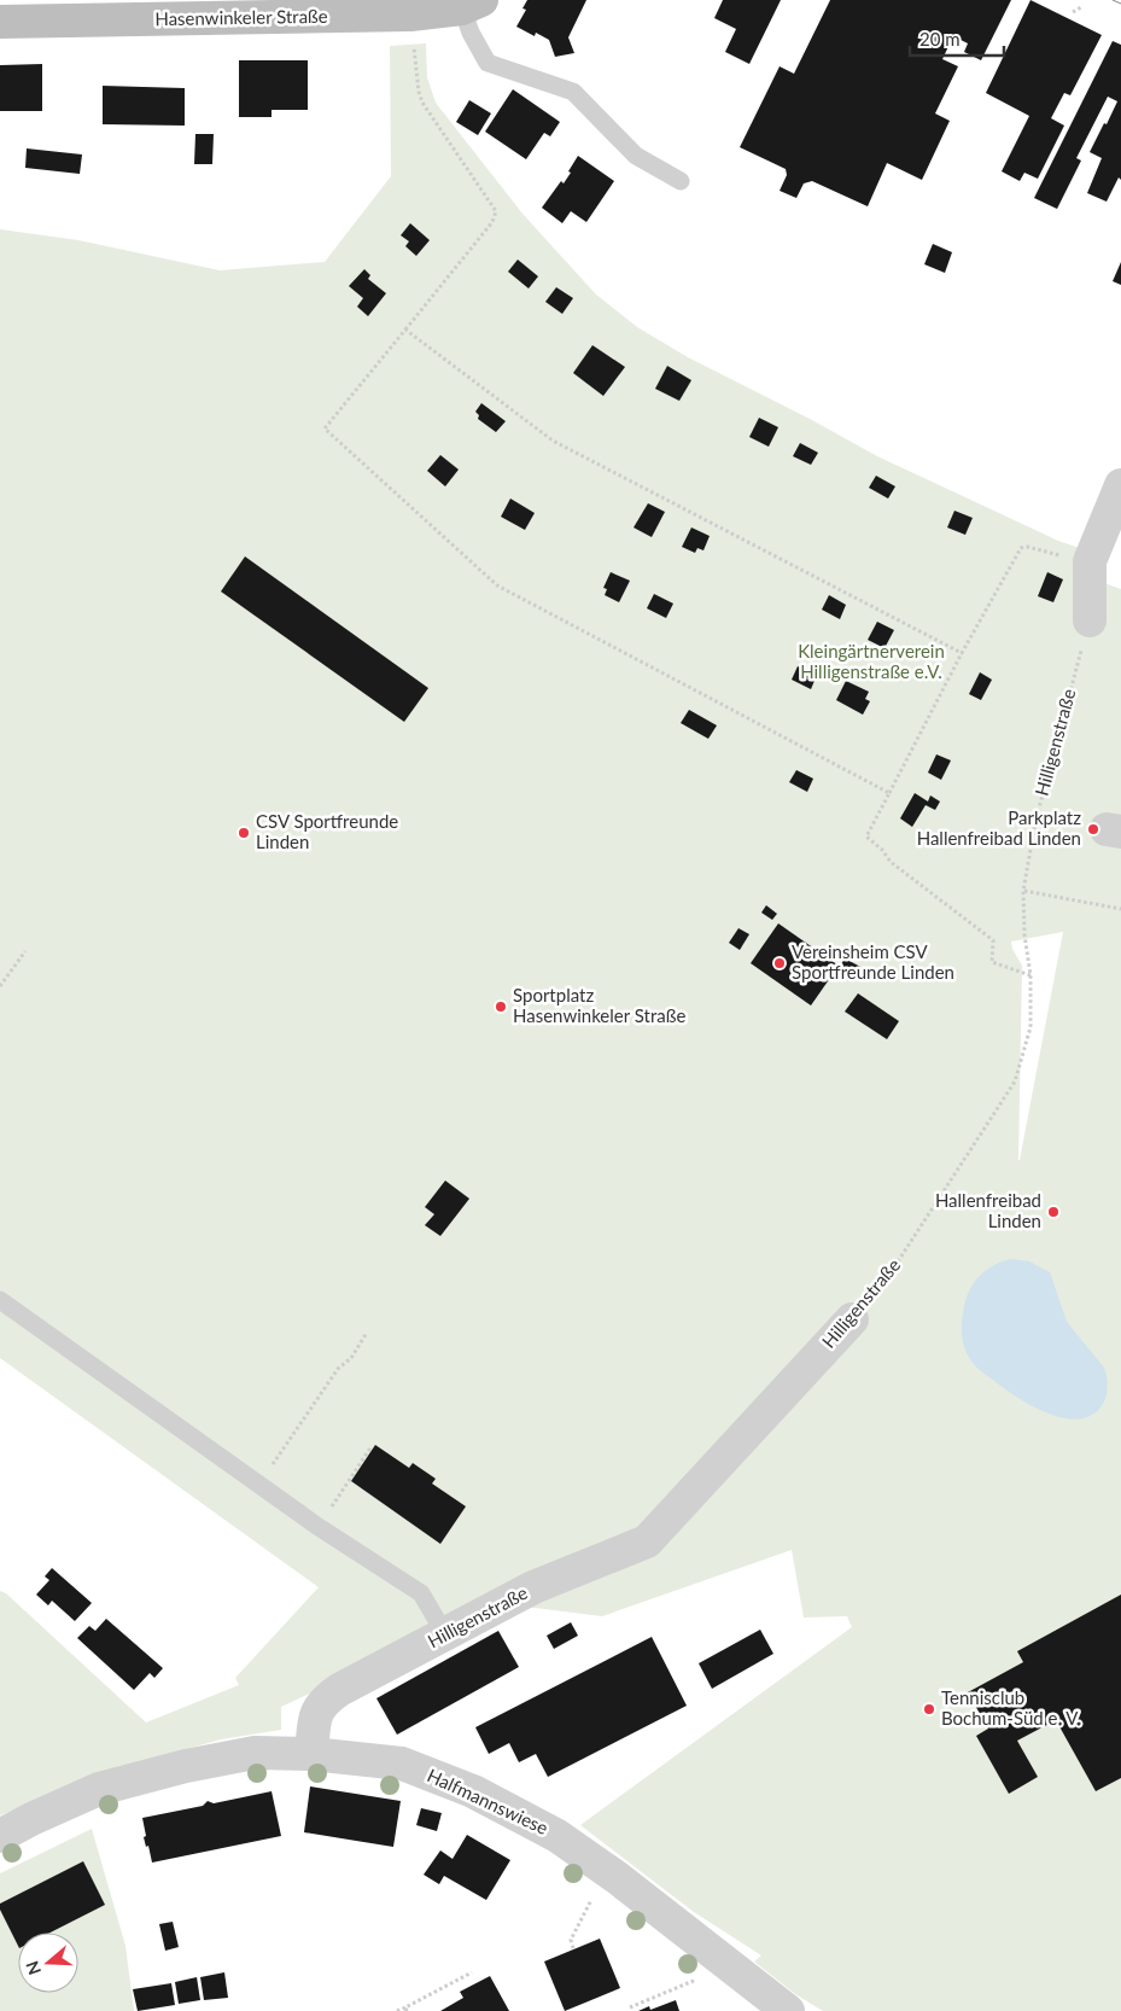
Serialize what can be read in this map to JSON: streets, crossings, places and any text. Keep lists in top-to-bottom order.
{
  "streets": {
    "street": ["Hasenwinkeler Straße", "Hilligenstraße", "Halfmannswiese"]
  },
  "crossings": [
    ["Hilligenstraße", "Halfmannswiese"]
  ],
  "parks": ["Kleingärtnerverein Hilligenstraße e.V."],
  "places": [
    "Parkplatz Hallenfreibad Linden",
    "CSV Sportfreunde Linden",
    "Vereinsheim CSV Sportfreunde Linden",
    "Sportplatz Hasenwinkeler Straße",
    "Hallenfreibad Linden",
    "Tennisclub Bochum-Süd e. V."
  ],
  "scale_bar": "20 m",
  "north": "left"
}
